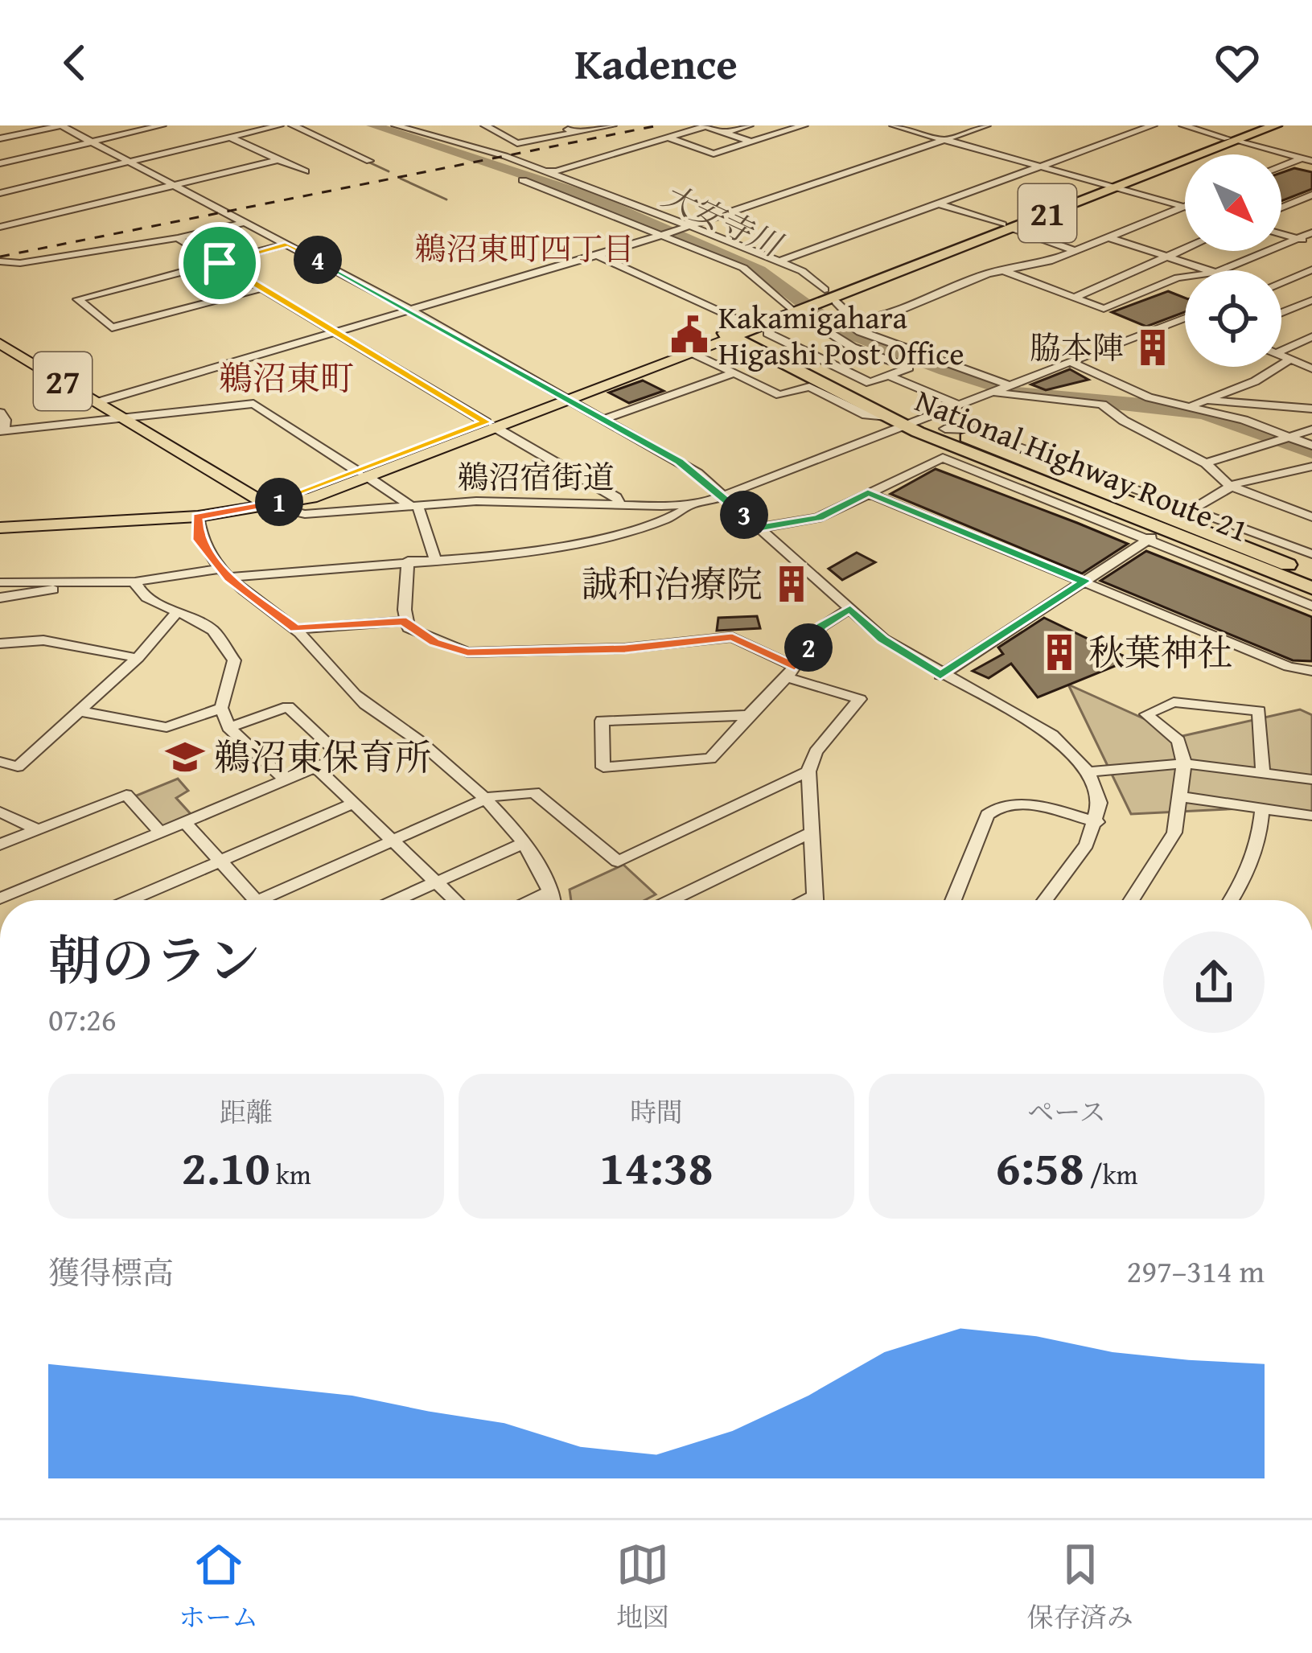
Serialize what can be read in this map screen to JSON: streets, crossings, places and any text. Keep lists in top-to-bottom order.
{
  "streets": {
    "highway": ["21", "National Highway Route 21"],
    "main road": ["27"],
    "street": ["鵜沼宿街道"]
  },
  "crossings": [
    ["21", "National Highway Route 21"],
    ["27", "鵜沼宿街道"],
    ["National Highway Route 21", "鵜沼宿街道"]
  ],
  "districts": ["鵜沼東町四丁目", "鵜沼東町"],
  "water": ["大安寺川"],
  "places": {
    "public building": ["Kakamigahara Higashi Post Office"],
    "building": ["脇本陣", "誠和治療院", "秋葉神社"],
    "school or university": ["鵜沼東保育所"]
  },
  "north": "bottom right",
  "page": {
    "header": "Kadence",
    "pins": [
      "4",
      "1",
      "3",
      "2"
    ],
    "heading": ["朝のラン", "07:26"],
    "stats": [
      ["距離", "2.10 km"],
      ["時間", "14:38"],
      ["ペース", "6:58 /km"]
    ],
    "chart": ["獲得標高", "297–314 m"],
    "tabs": ["ホーム", "地図", "保存済み"]
  }
}
